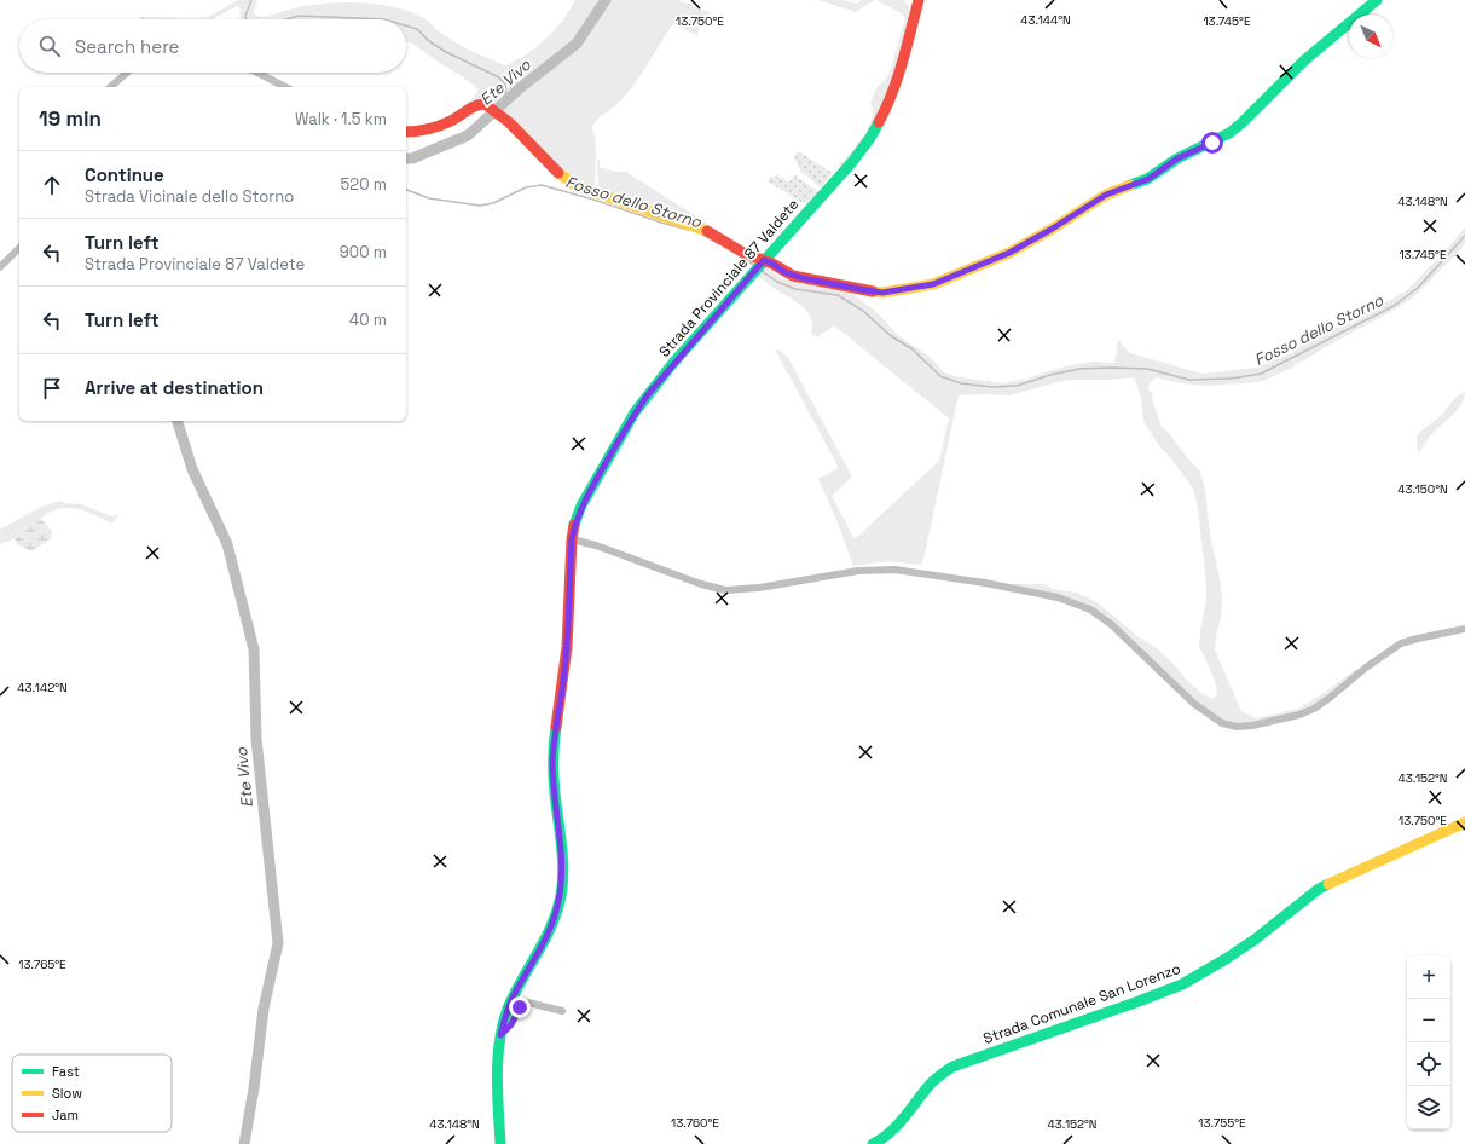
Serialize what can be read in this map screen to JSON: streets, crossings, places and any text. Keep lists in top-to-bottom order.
{
  "streets": {
    "street": ["Strada Provinciale 87 Valdete", "Strada Comunale San Lorenzo"]
  },
  "water": ["Ete Vivo", "Fosso dello Storno"],
  "legend": ["Fast", "Slow", "Jam"],
  "north": "bottom right",
  "page": {
    "search": "Search here",
    "heading": ["19 min", "Walk · 1.5 km"],
    "list": [
      ["Continue", "Strada Vicinale dello Storno", "520 m"],
      ["Turn left", "Strada Provinciale 87 Valdete", "900 m"],
      ["Turn left", "40 m"],
      "Arrive at destination"
    ],
    "map_buttons": ["+", "−"]
  },
  "coordinates": [
    "43.144°N",
    "13.750°E",
    "13.745°E",
    "43.148°N",
    "43.150°N",
    "43.142°N",
    "43.152°N",
    "13.765°E",
    "13.760°E",
    "13.755°E"
  ]
}
